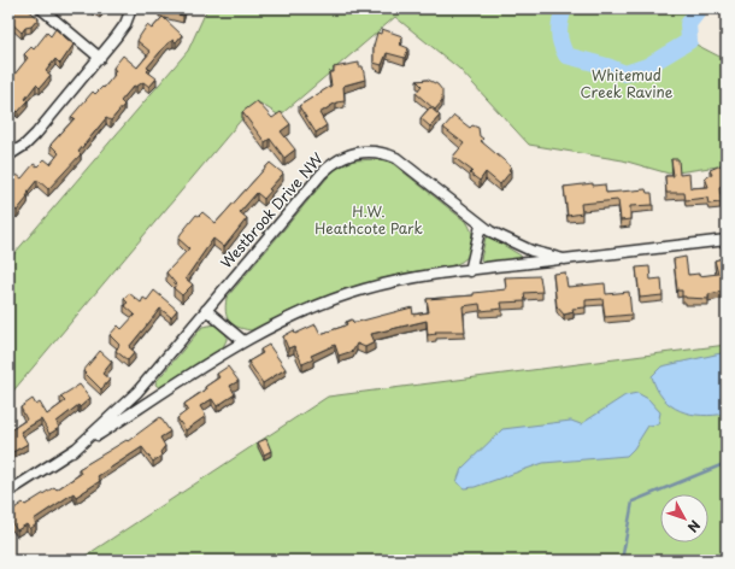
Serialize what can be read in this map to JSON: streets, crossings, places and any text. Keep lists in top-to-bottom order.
{
  "streets": {
    "street": ["Westbrook Drive NW"]
  },
  "parks": ["Whitemud Creek Ravine", "H.W. Heathcote Park"],
  "north": "bottom right"
}
